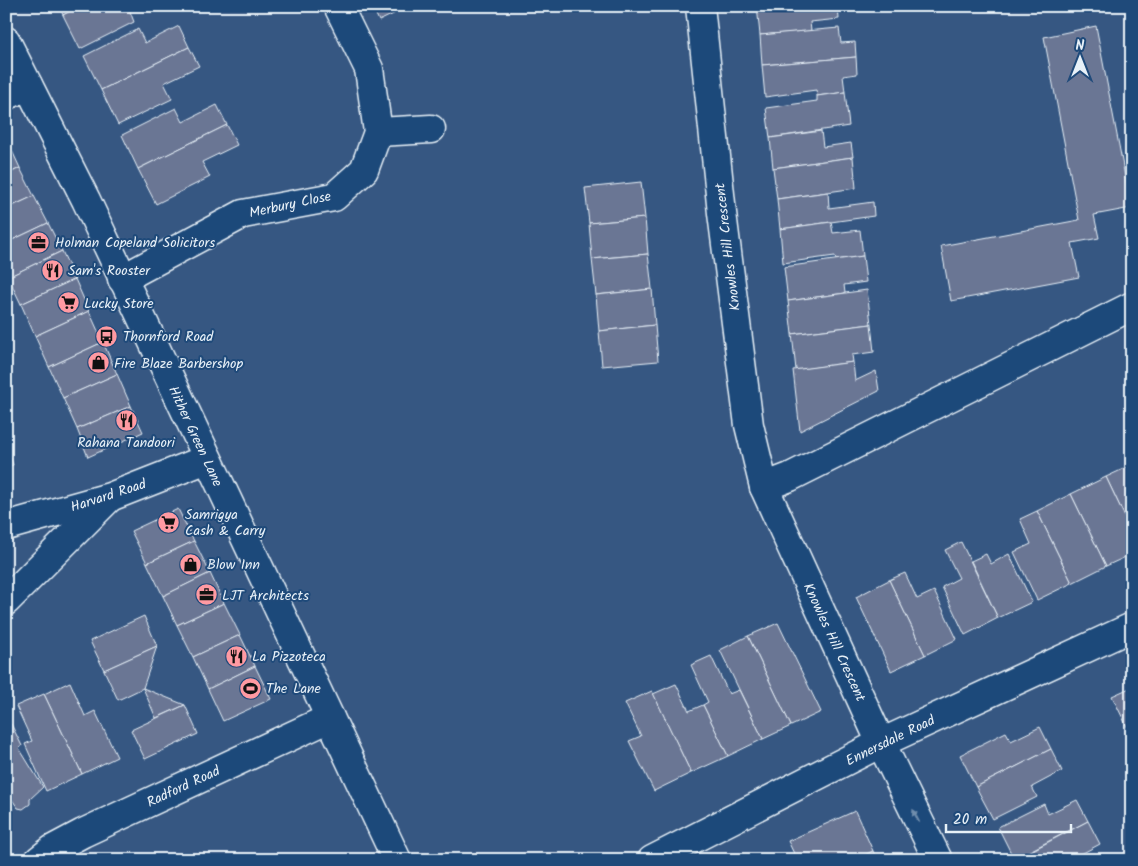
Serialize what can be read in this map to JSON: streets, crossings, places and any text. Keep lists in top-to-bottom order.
{
  "streets": {
    "street": [
      "Merbury Close",
      "Knowles Hill Crescent",
      "Hither Green Lane",
      "Harvard Road",
      "Ennersdale Road",
      "Radford Road"
    ]
  },
  "crossings": [
    ["Merbury Close", "Hither Green Lane"],
    ["Knowles Hill Crescent", "Ennersdale Road"],
    ["Hither Green Lane", "Harvard Road"],
    ["Hither Green Lane", "Radford Road"]
  ],
  "places": {
    "office": ["Holman Copeland Solicitors", "LJT Architects"],
    "restaurant": ["Sam's Rooster", "Rahana Tandoori", "La Pizzoteca"],
    "supermarket": ["Lucky Store", "Samrigya Cash & Carry"],
    "bus stop": ["Thornford Road"],
    "shop": ["Fire Blaze Barbershop", "Blow Inn"],
    "sports": ["The Lane"]
  },
  "scale_bar": "20 m",
  "north": "top"
}
